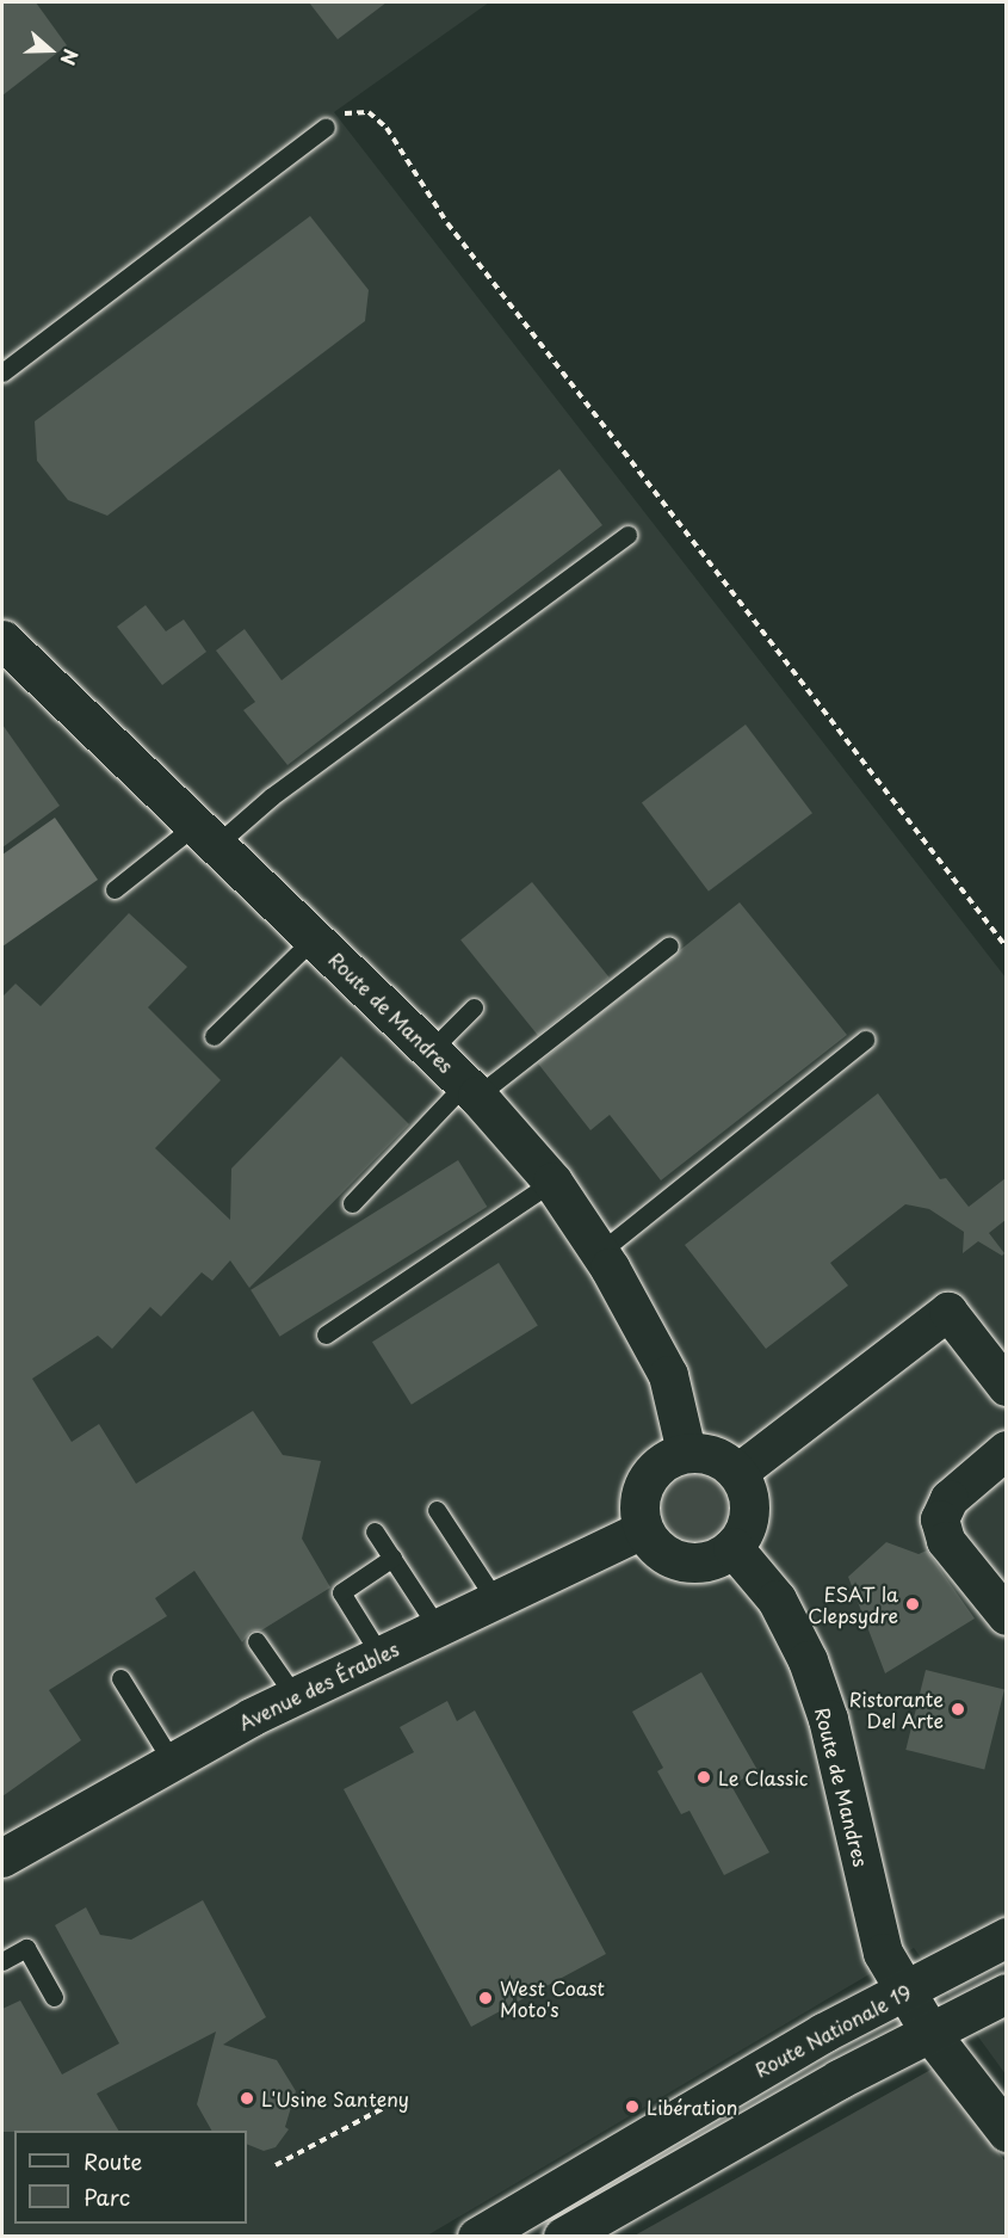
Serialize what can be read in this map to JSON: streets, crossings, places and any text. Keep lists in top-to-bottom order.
{
  "streets": {
    "street": ["Route de Mandres", "Avenue des Érables", "Route Nationale 19"]
  },
  "crossings": [
    ["Route de Mandres", "Avenue des Érables"],
    ["Route de Mandres", "Route Nationale 19"]
  ],
  "places": [
    "ESAT la Clepsydre",
    "Ristorante Del Arte",
    "Le Classic",
    "West Coast Moto's",
    "L'Usine Santeny",
    "Libération"
  ],
  "legend": ["Route", "Parc"],
  "north": "right"
}
